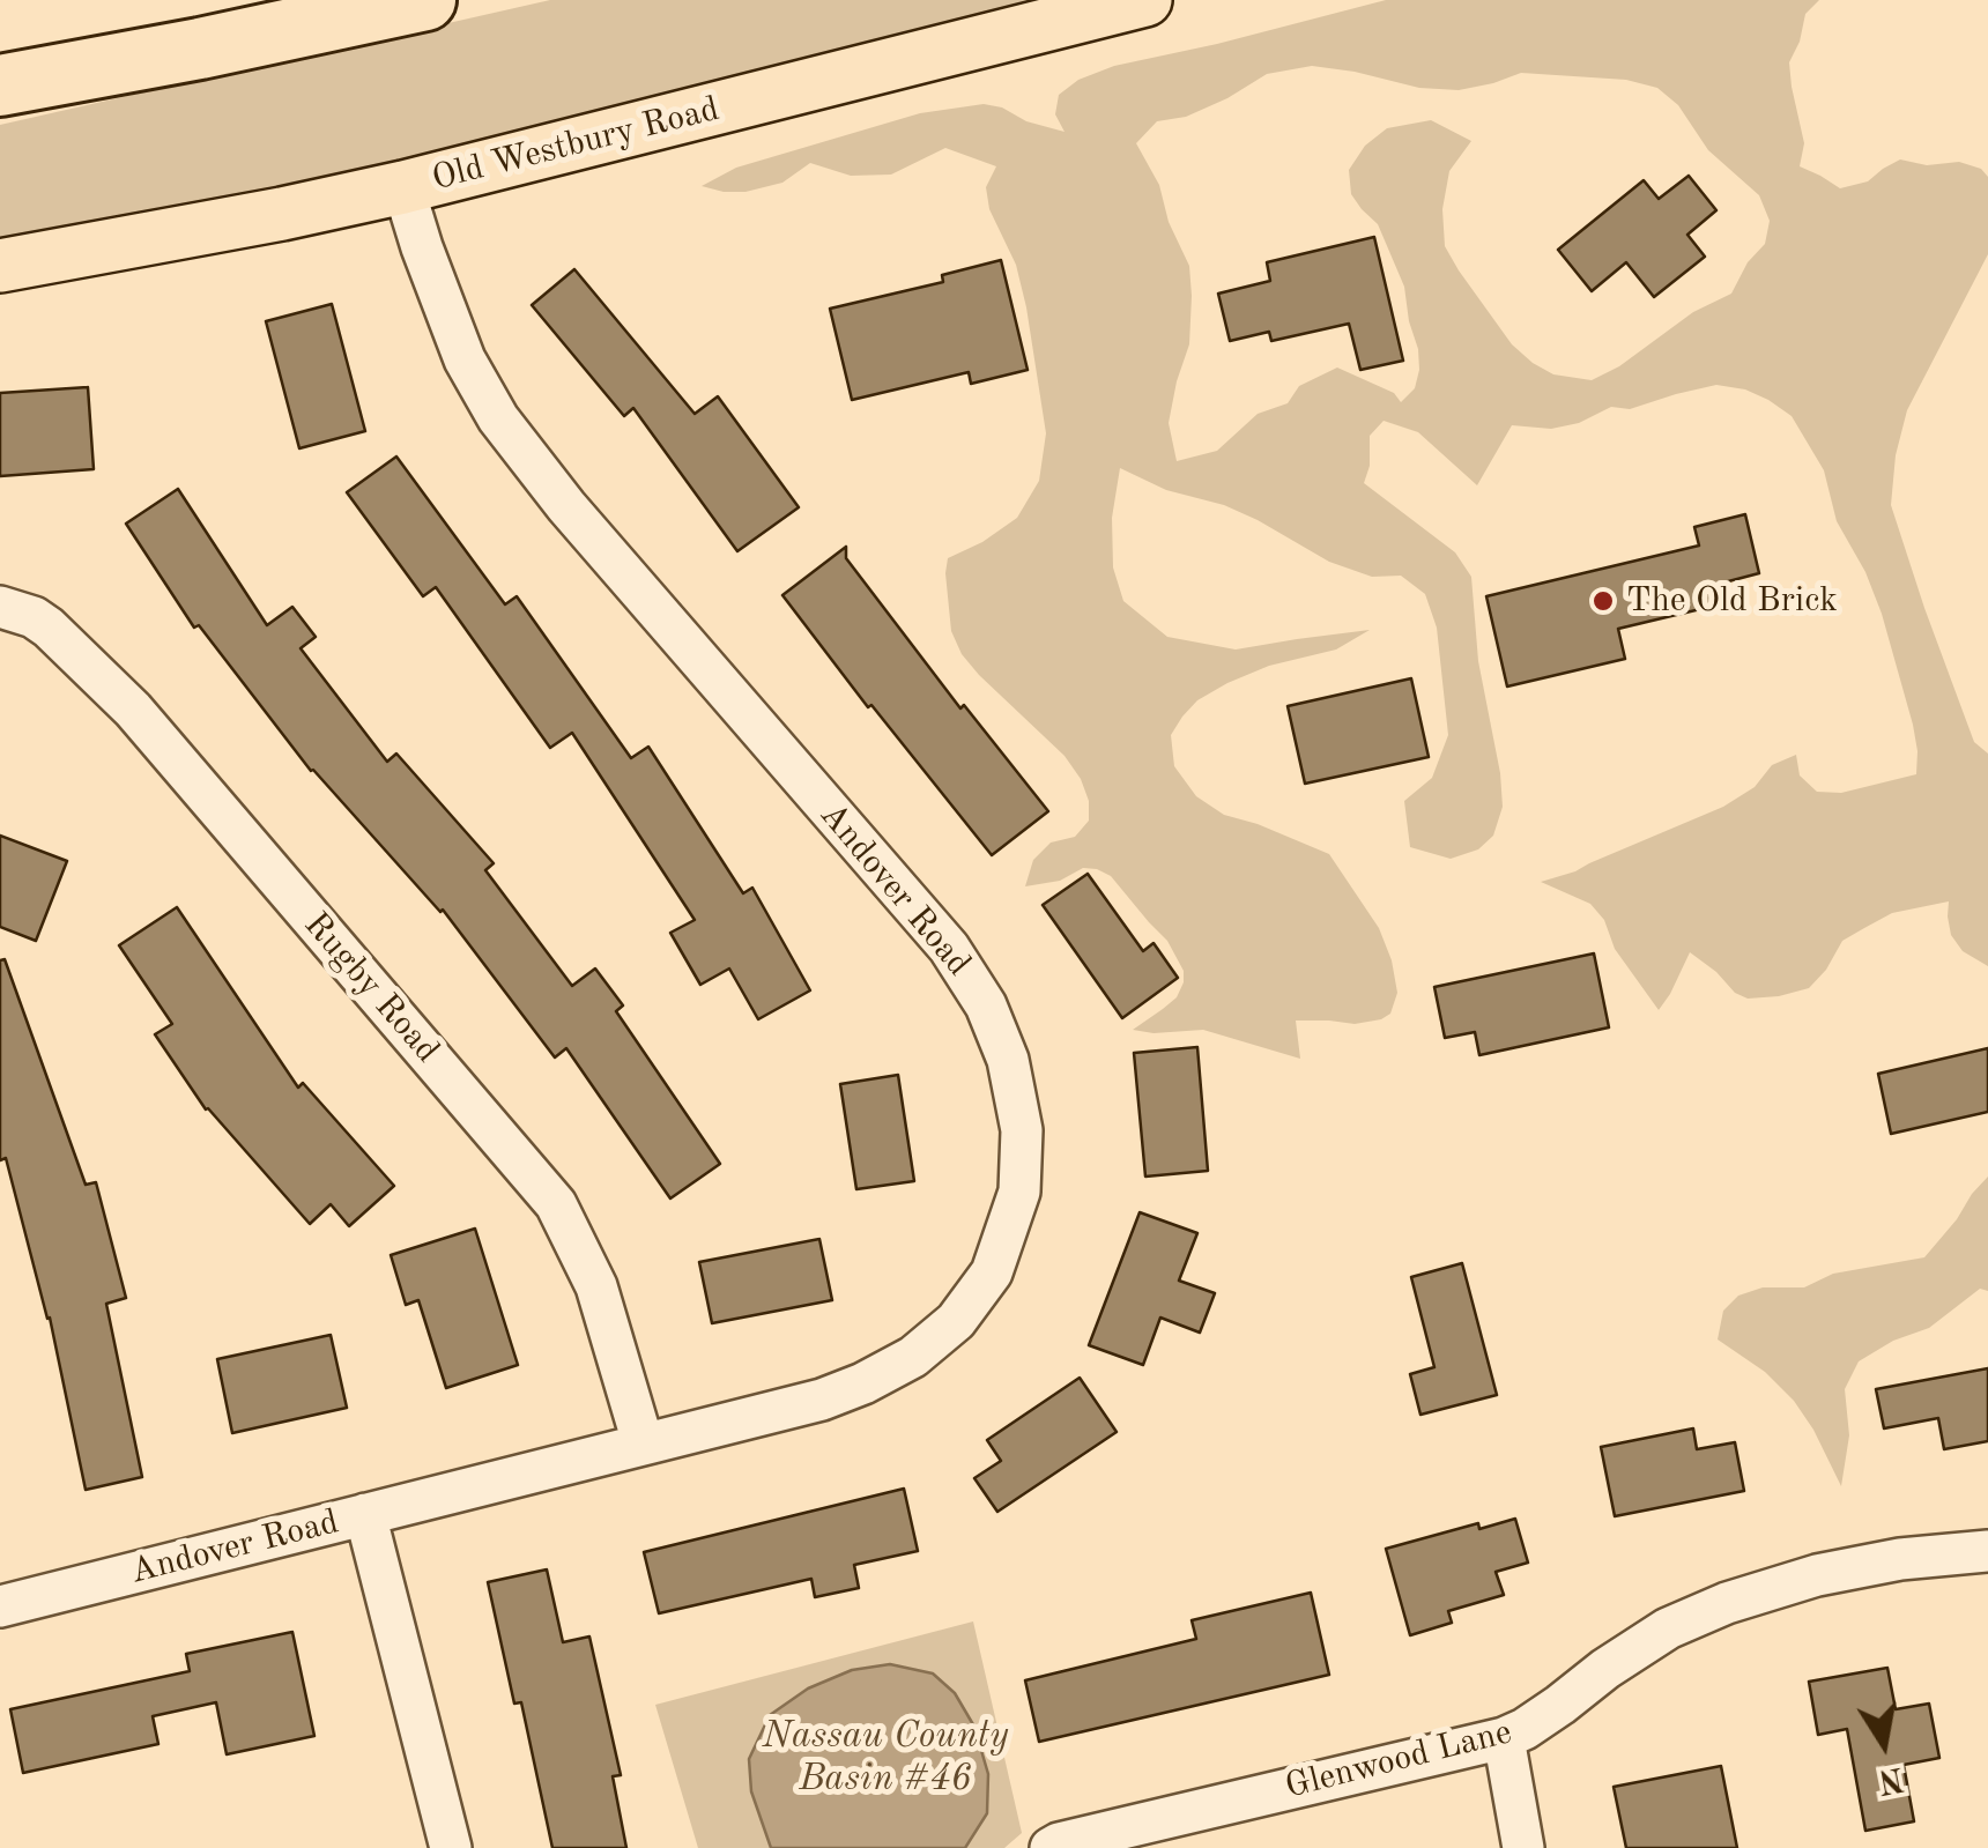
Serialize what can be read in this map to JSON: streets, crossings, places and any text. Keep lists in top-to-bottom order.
{
  "streets": {
    "main road": ["Old Westbury Road"],
    "street": ["Andover Road", "Rugby Road", "Glenwood Lane"]
  },
  "crossings": [
    ["Old Westbury Road", "Andover Road"],
    ["Andover Road", "Rugby Road"]
  ],
  "water": ["Nassau County Basin #46"],
  "places": ["The Old Brick"],
  "north": "bottom"
}
